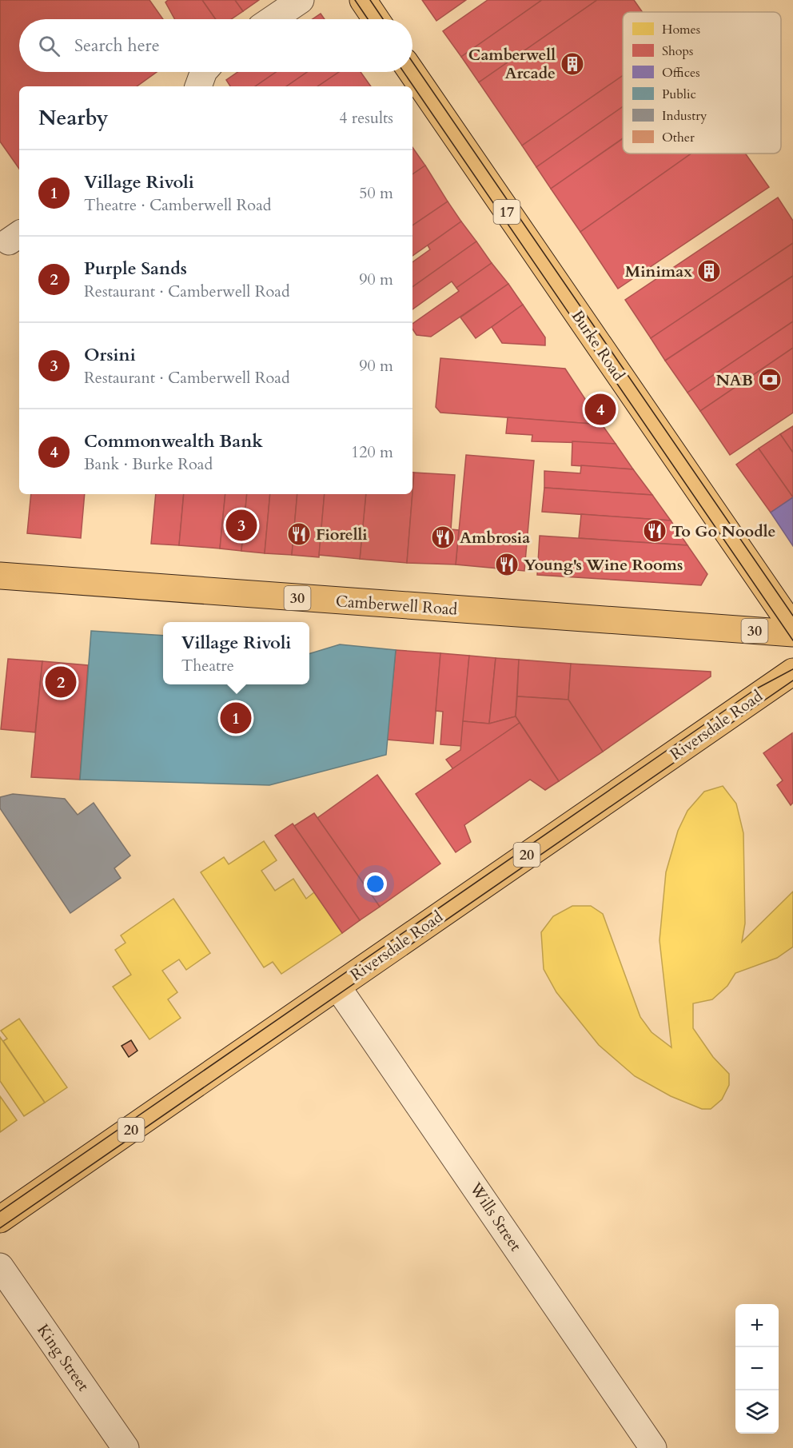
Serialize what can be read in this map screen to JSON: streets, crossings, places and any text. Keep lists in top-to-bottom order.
{
  "streets": {
    "main road": [
      "17",
      "Burke Road",
      "30",
      "Camberwell Road",
      "Riversdale Road",
      "20"
    ],
    "street": ["Wills Street", "King Street"]
  },
  "crossings": [
    ["Riversdale Road", "Wills Street"]
  ],
  "places": {
    "building": ["Camberwell Arcade", "Minimax"],
    "bank": ["NAB"],
    "restaurant": [
      "To Go Noodle",
      "Fiorelli",
      "Ambrosia",
      "Young's Wine Rooms"
    ]
  },
  "legend": [
    "Homes",
    "Shops",
    "Offices",
    "Public",
    "Industry",
    "Other"
  ],
  "page": {
    "search": "Search here",
    "heading": ["Nearby", "4 results"],
    "list": [
      {
        "mark": "1",
        "name": "Village Rivoli",
        "note": "Theatre · Camberwell Road",
        "value": "50 m"
      },
      {
        "mark": "2",
        "name": "Purple Sands",
        "note": "Restaurant · Camberwell Road",
        "value": "90 m"
      },
      {
        "mark": "3",
        "name": "Orsini",
        "note": "Restaurant · Camberwell Road",
        "value": "90 m"
      },
      {
        "mark": "4",
        "name": "Commonwealth Bank",
        "note": "Bank · Burke Road",
        "value": "120 m"
      }
    ],
    "pins": [
      "4",
      "3",
      "2",
      "1"
    ],
    "popup": ["Village Rivoli", "Theatre"],
    "map_buttons": ["+", "−"]
  }
}
